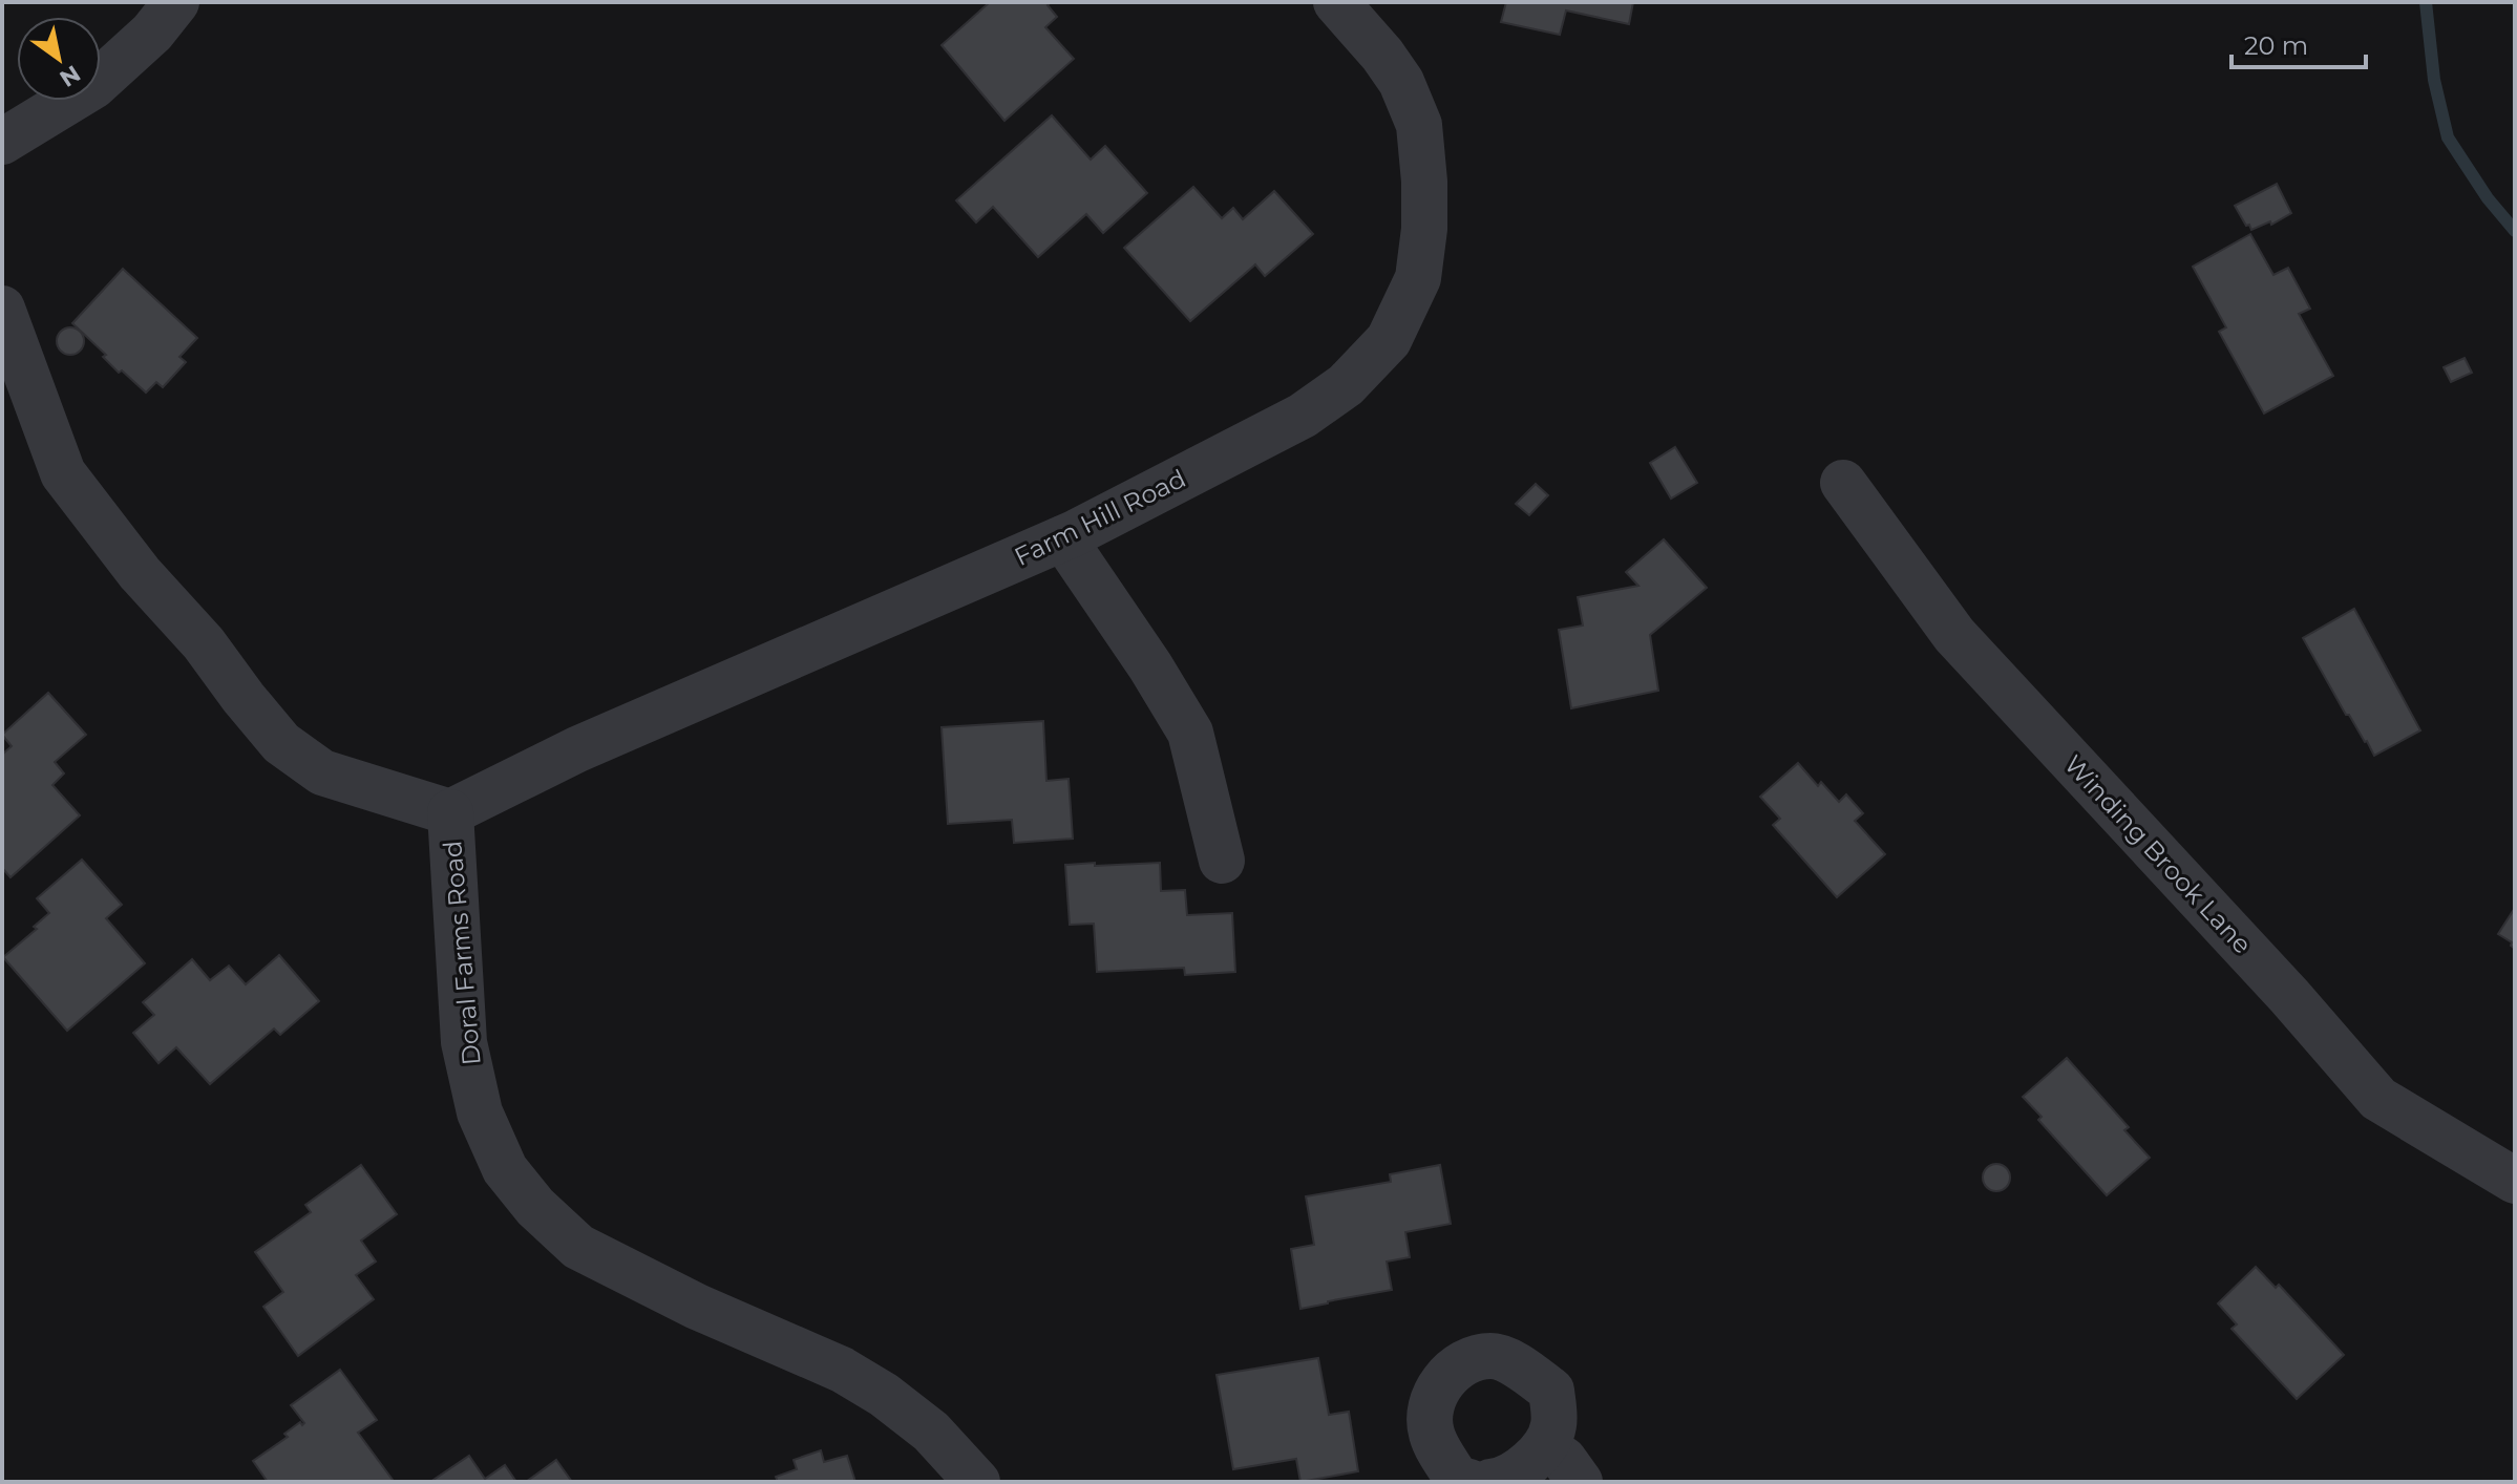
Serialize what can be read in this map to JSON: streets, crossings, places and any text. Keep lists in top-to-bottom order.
{
  "streets": {
    "street": ["Farm Hill Road", "Winding Brook Lane", "Doral Farms Road"]
  },
  "crossings": [
    ["Farm Hill Road", "Doral Farms Road"]
  ],
  "scale_bar": "20 m",
  "north": "bottom right"
}
